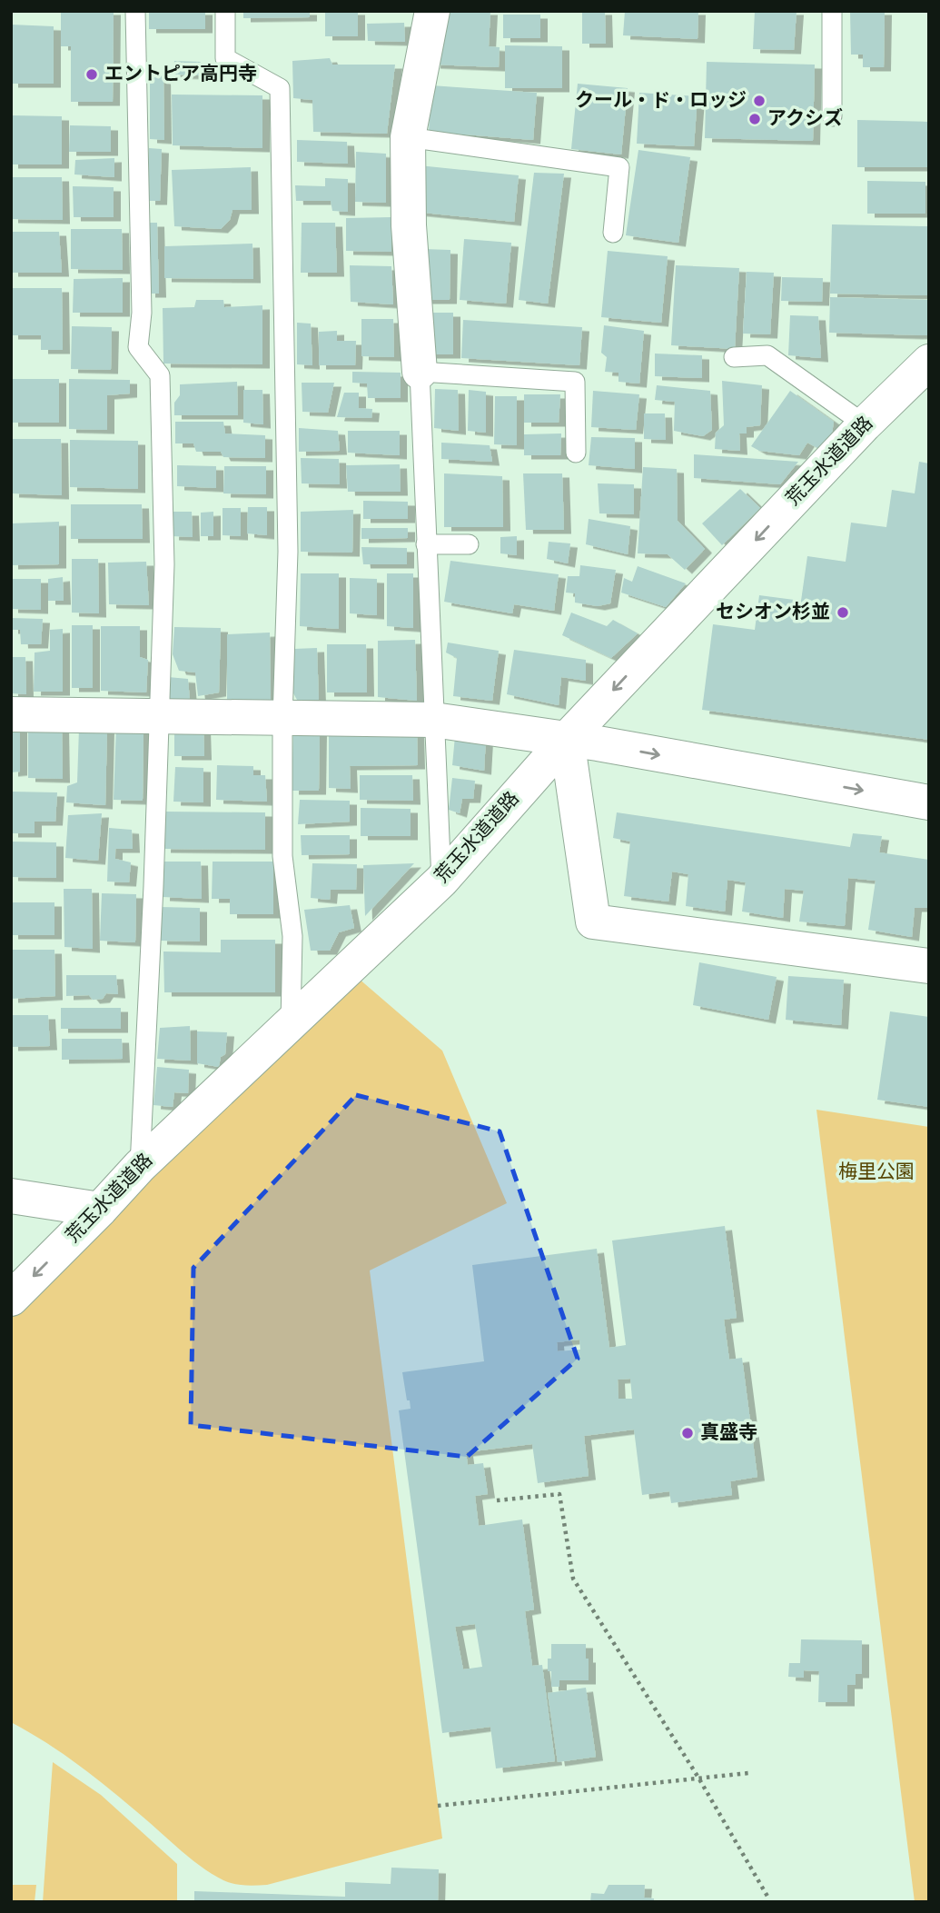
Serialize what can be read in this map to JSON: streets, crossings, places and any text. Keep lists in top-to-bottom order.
{
  "streets": {
    "street": ["荒玉水道道路"]
  },
  "one_way": ["荒玉水道道路"],
  "parks": ["梅里公園"],
  "places": [
    "エントピア高円寺",
    "クール・ド・ロッジ",
    "アクシズ",
    "セシオン杉並",
    "真盛寺"
  ]
}
